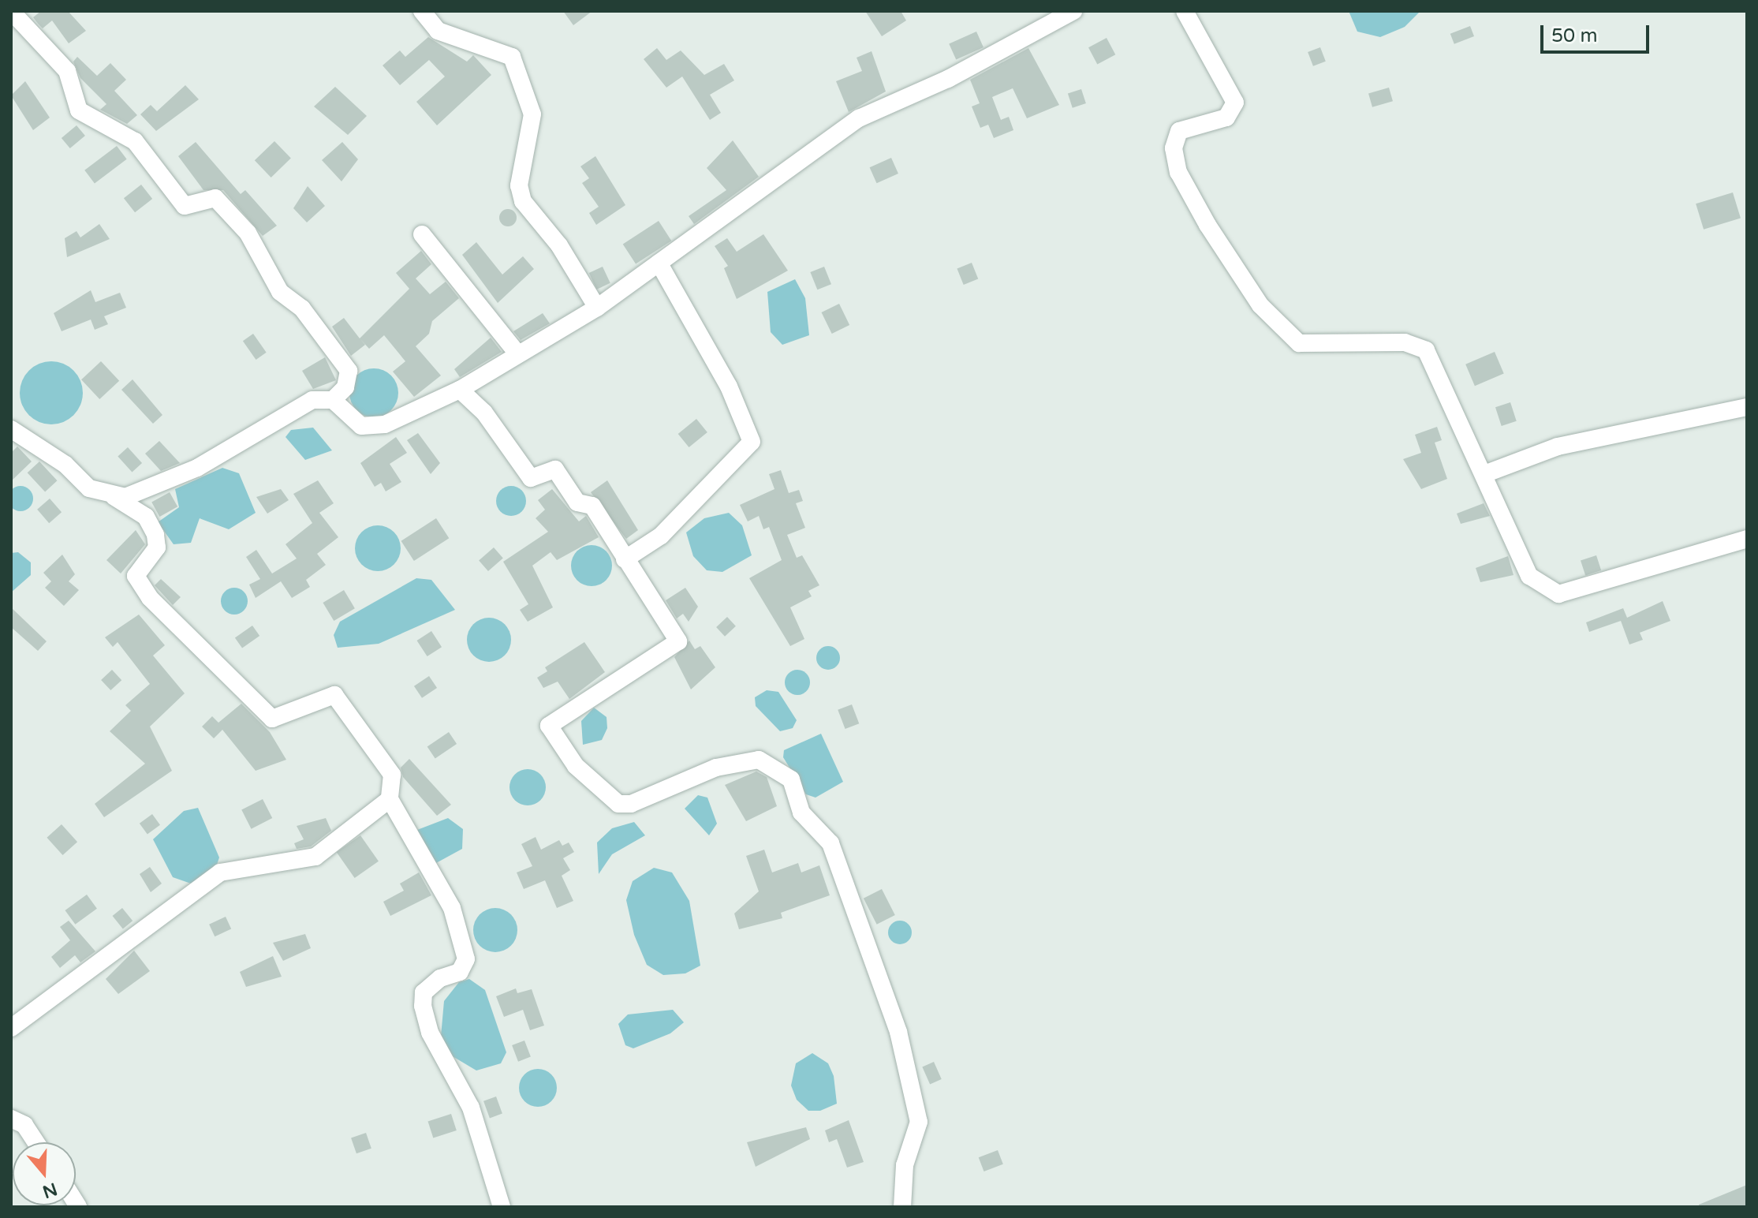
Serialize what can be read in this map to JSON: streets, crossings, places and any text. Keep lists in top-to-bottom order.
{
  "scale_bar": "50 m",
  "north": "bottom"
}
